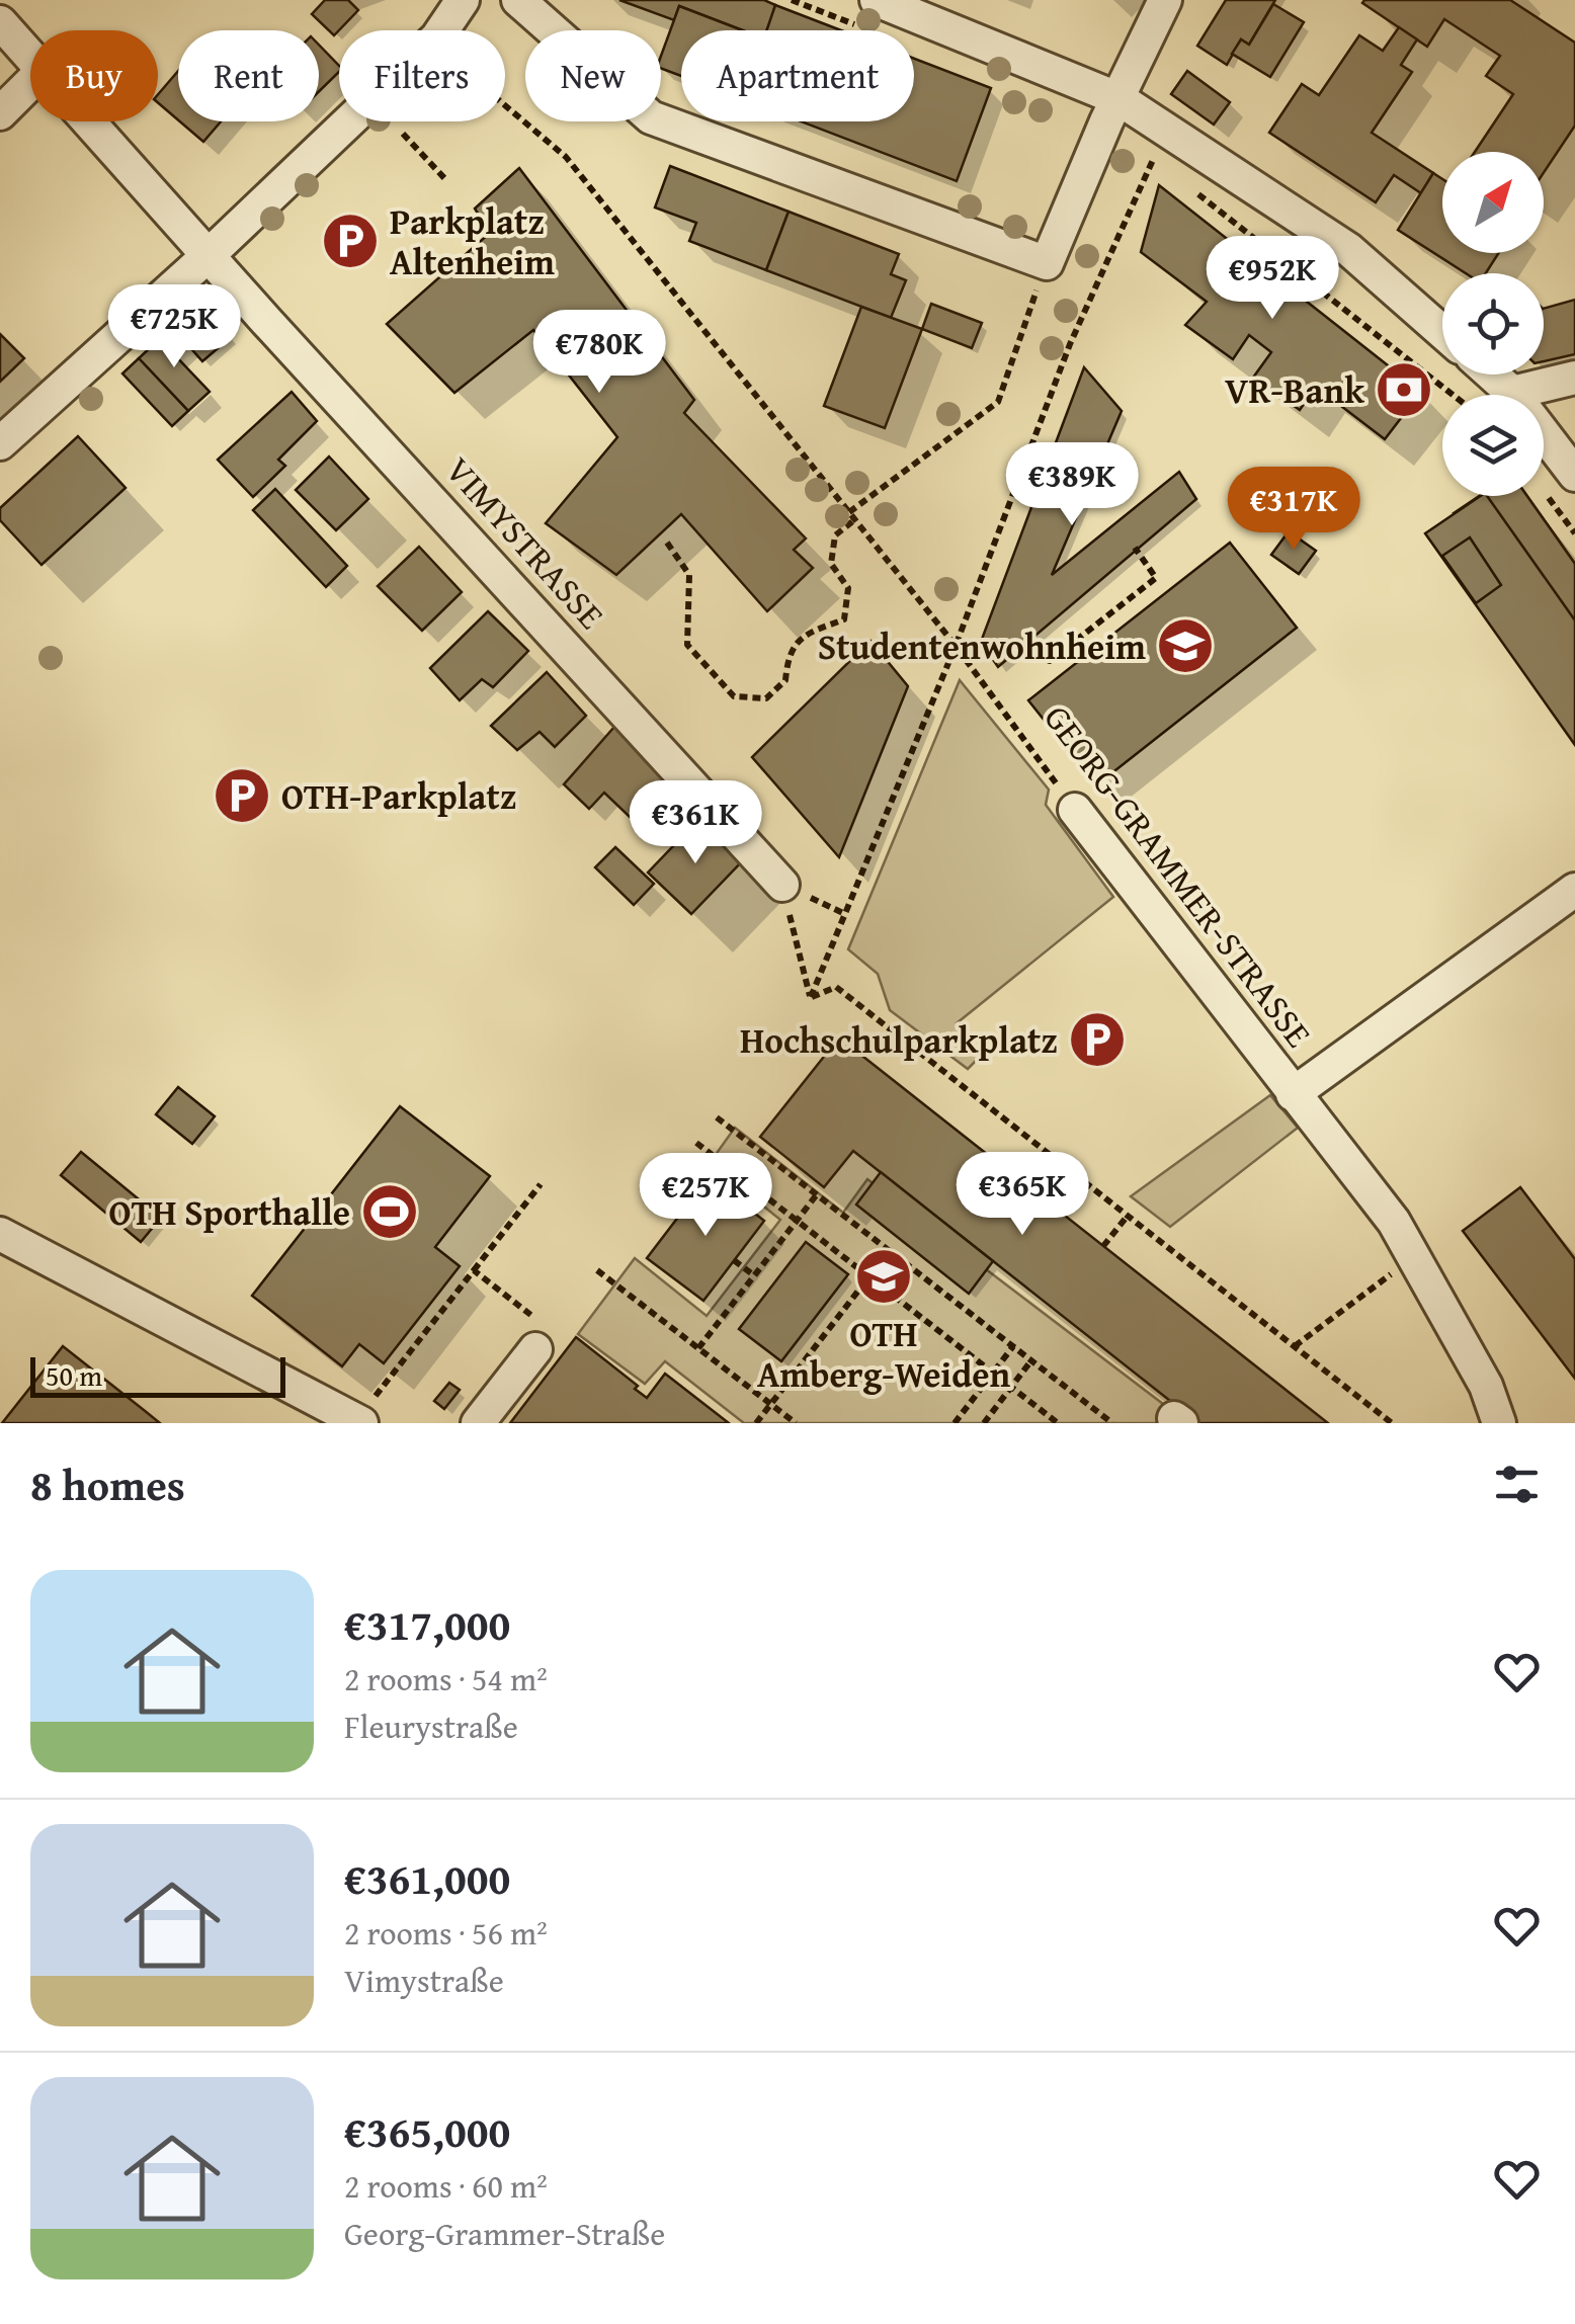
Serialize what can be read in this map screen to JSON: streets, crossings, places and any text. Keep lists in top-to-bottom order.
{
  "streets": {
    "street": ["VIMYSTRASSE", "GEORG-GRAMMER-STRASSE"]
  },
  "places": {
    "parking": ["Parkplatz Altenheim", "OTH-Parkplatz", "Hochschulparkplatz"],
    "bank": ["VR-Bank"],
    "school or university": ["Studentenwohnheim", "OTH Amberg-Weiden"],
    "sports": ["OTH Sporthalle"]
  },
  "scale_bar": "50 m",
  "north": "top right",
  "page": {
    "chip": [
      "Buy",
      "Rent",
      "Filters",
      "New",
      "Apartment"
    ],
    "price": [
      "€952K",
      "€725K",
      "€780K",
      "€389K",
      "€317K",
      "€361K",
      "€365K",
      "€257K"
    ],
    "scale": "50 m",
    "heading": "8 homes",
    "list": [
      {
        "name": "€317,000",
        "note": "2 rooms · 54 m² · Fleurystraße"
      },
      {
        "name": "€361,000",
        "note": "2 rooms · 56 m² · Vimystraße"
      },
      {
        "name": "€365,000",
        "note": "2 rooms · 60 m² · Georg-Grammer-Straße"
      }
    ]
  }
}
